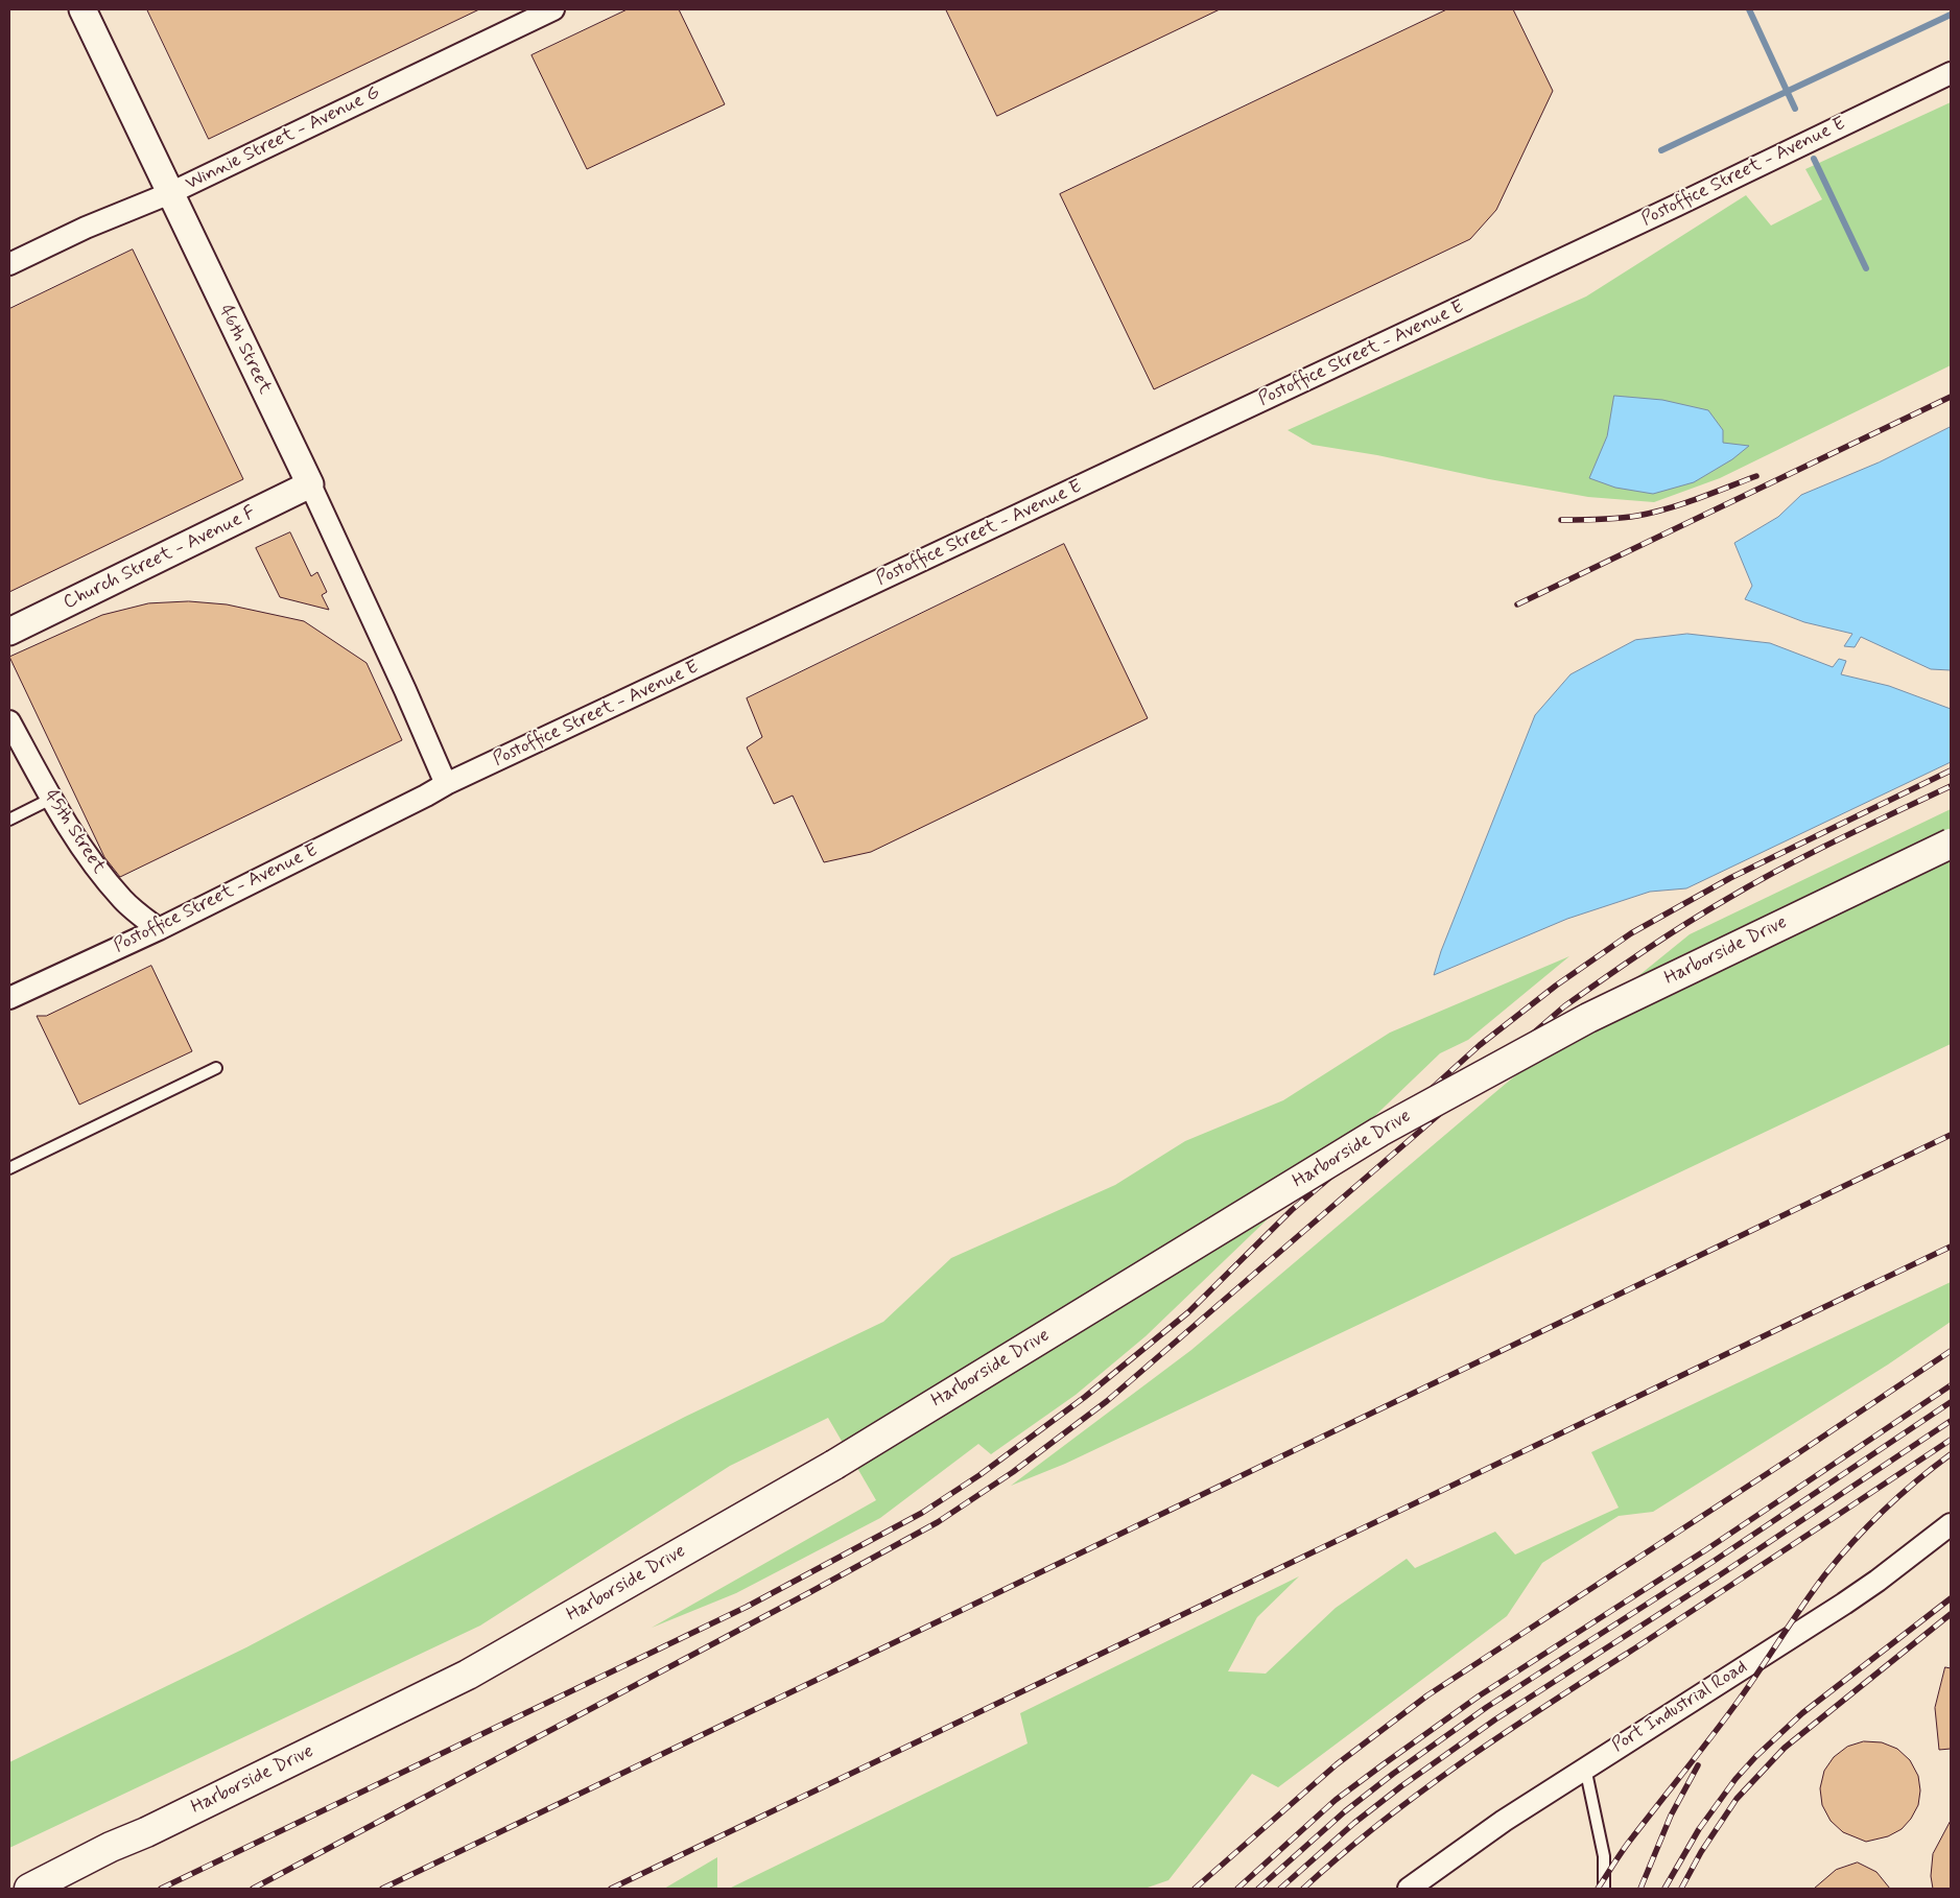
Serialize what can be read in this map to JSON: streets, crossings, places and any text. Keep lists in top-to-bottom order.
{
  "streets": {
    "main road": ["Harborside Drive"],
    "street": [
      "Winnie Street - Avenue G",
      "Postoffice Street - Avenue E",
      "46th Street",
      "Church Street - Avenue F",
      "45th Street",
      "Port Industrial Road"
    ]
  },
  "crossings": [
    ["Winnie Street - Avenue G", "46th Street"],
    ["Postoffice Street - Avenue E", "46th Street"],
    ["Postoffice Street - Avenue E", "45th Street"],
    ["46th Street", "Church Street - Avenue F"]
  ]
}
